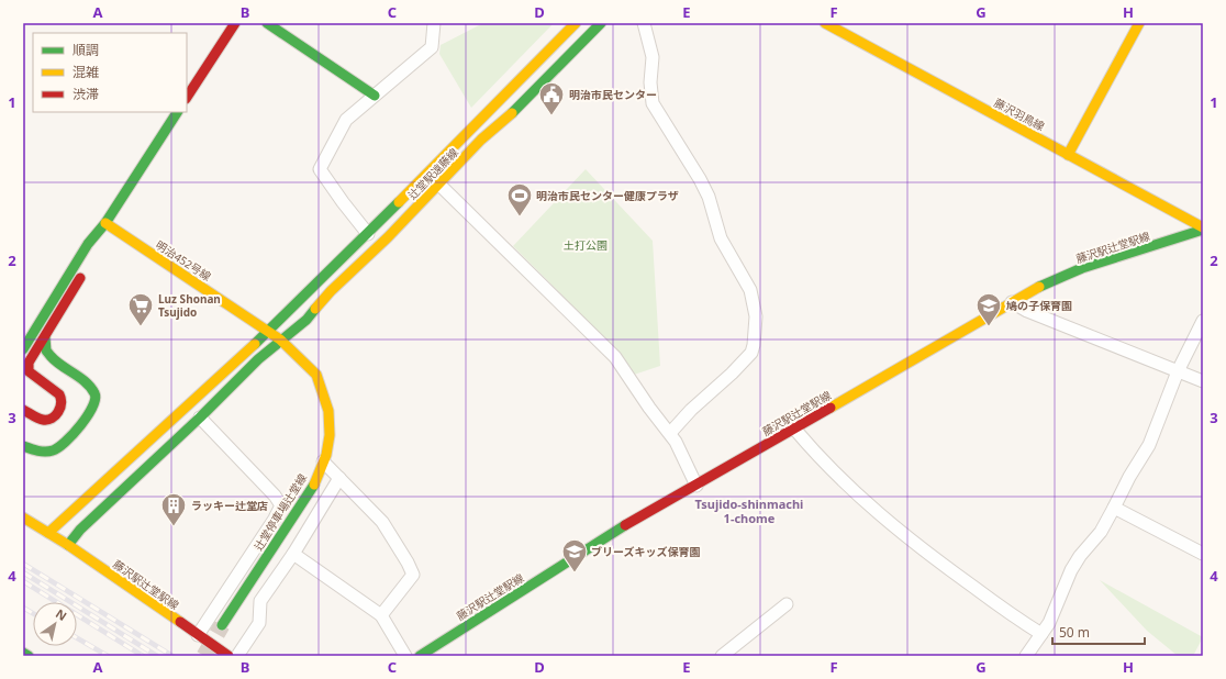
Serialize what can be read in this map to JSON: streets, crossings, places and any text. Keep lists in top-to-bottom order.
{
  "streets": {
    "street": [
      "藤沢羽鳥線",
      "辻堂駅遠藤線",
      "藤沢駅辻堂駅線",
      "明治452号線",
      "辻堂停車場辻堂線"
    ]
  },
  "crossings": [
    ["藤沢羽鳥線", "藤沢駅辻堂駅線"],
    ["辻堂駅遠藤線", "明治452号線"],
    ["辻堂駅遠藤線", "辻堂停車場辻堂線"],
    ["明治452号線", "辻堂停車場辻堂線"]
  ],
  "districts": ["Tsujido-shinmachi 1-chome"],
  "parks": ["土打公園"],
  "places": {
    "public building": ["明治市民センター"],
    "sports": ["明治市民センター健康プラザ"],
    "supermarket": ["Luz Shonan Tsujido"],
    "school or university": ["鳩の子保育園", "ブリーズキッズ保育園"],
    "building": ["ラッキー辻堂店"]
  },
  "legend": ["順調", "混雑", "渋滞"],
  "scale_bar": "50 m",
  "north": "top right",
  "grid": {
    "columns": [
      "A",
      "B",
      "C",
      "D",
      "E",
      "F",
      "G",
      "H"
    ],
    "rows": [
      "1",
      "2",
      "3",
      "4"
    ]
  }
}
